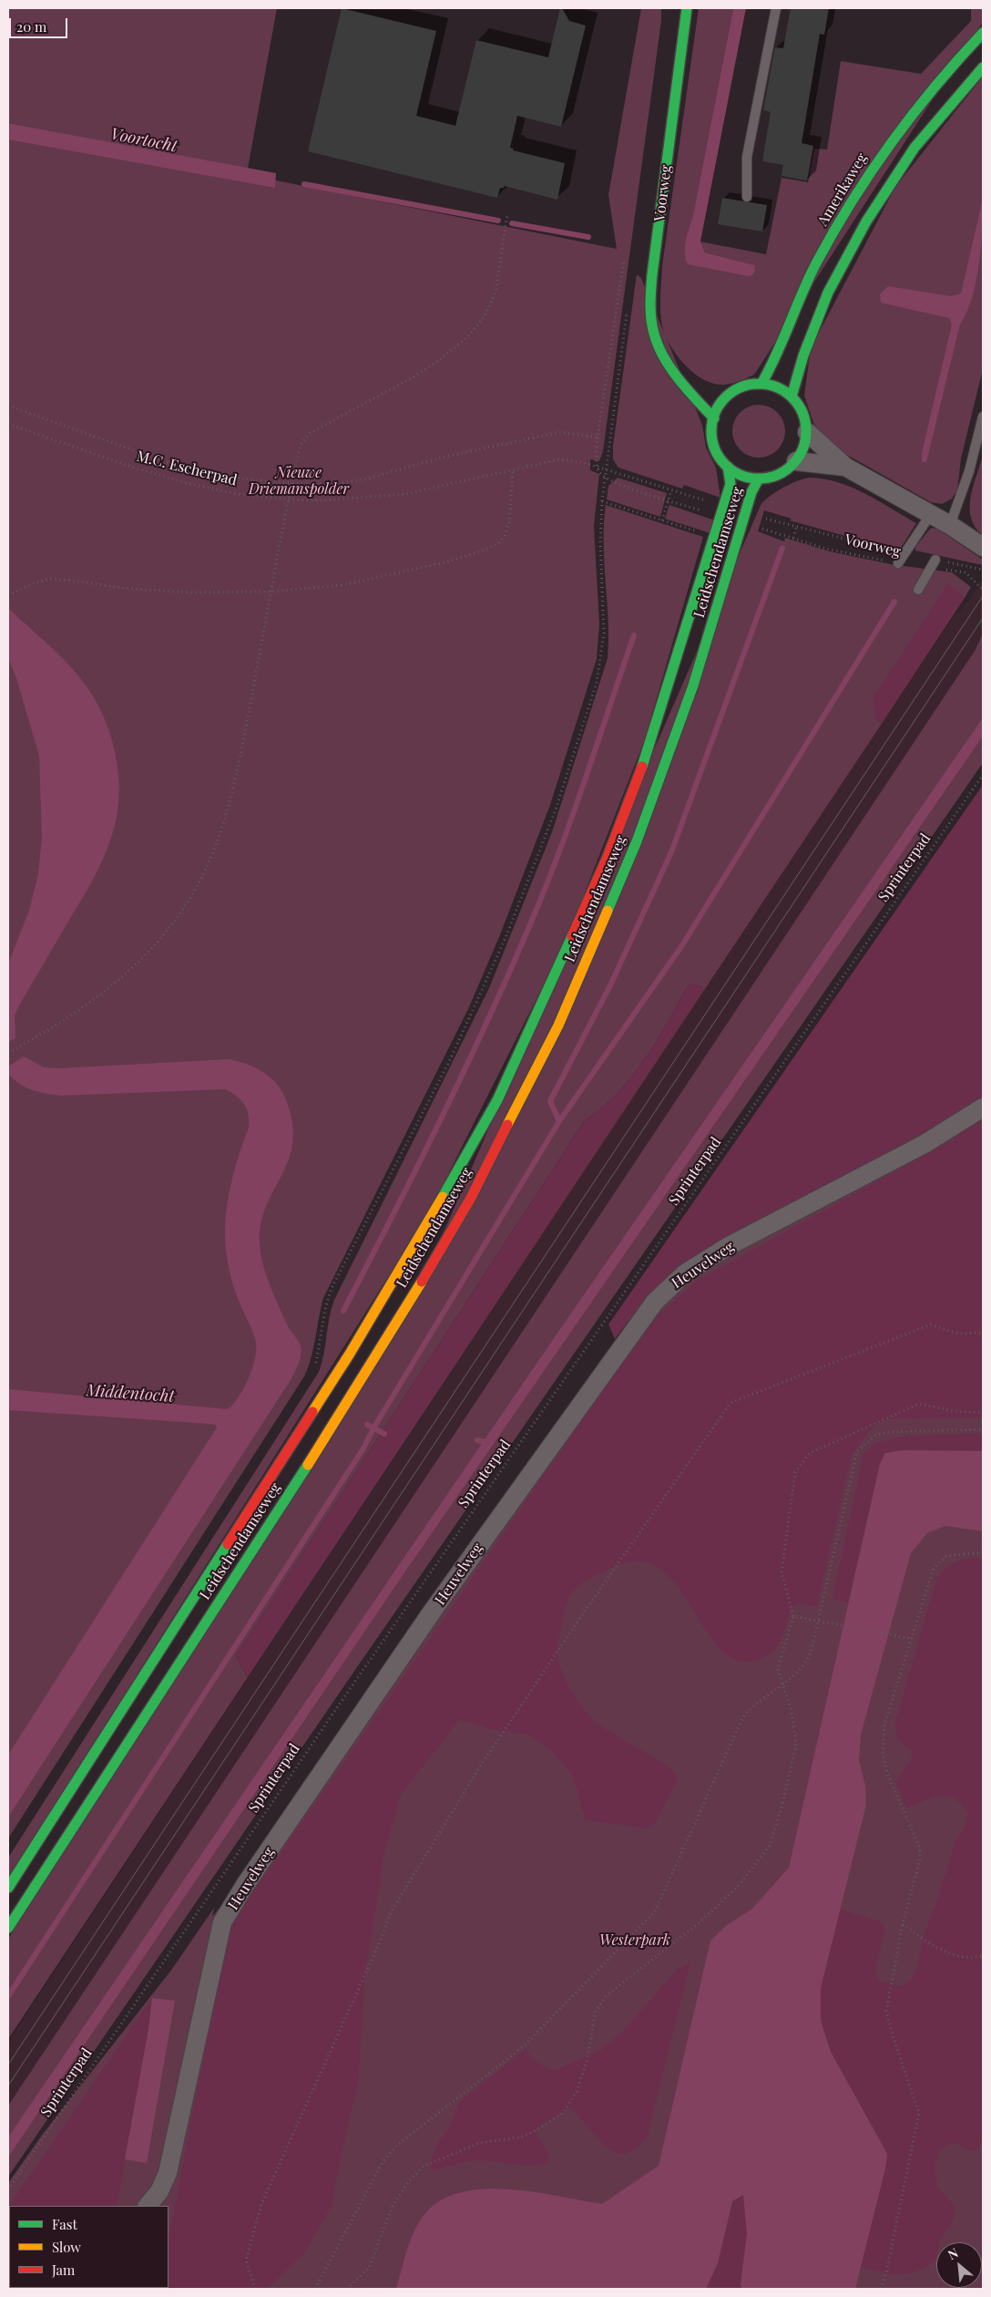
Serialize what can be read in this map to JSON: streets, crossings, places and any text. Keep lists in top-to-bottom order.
{
  "streets": {
    "main road": ["Amerikaweg", "Voorweg", "Leidschendamseweg"],
    "street": ["Heuvelweg"],
    "path": ["M.C. Escherpad", "Sprinterpad"]
  },
  "crossings": [
    ["Amerikaweg", "Voorweg"],
    ["Amerikaweg", "Leidschendamseweg"],
    ["Voorweg", "Leidschendamseweg"]
  ],
  "water": ["Voortocht", "Middentocht"],
  "parks": ["Nieuwe Driemanspolder", "Westerpark"],
  "legend": ["Fast", "Slow", "Jam"],
  "scale_bar": "20 m",
  "north": "top left"
}
